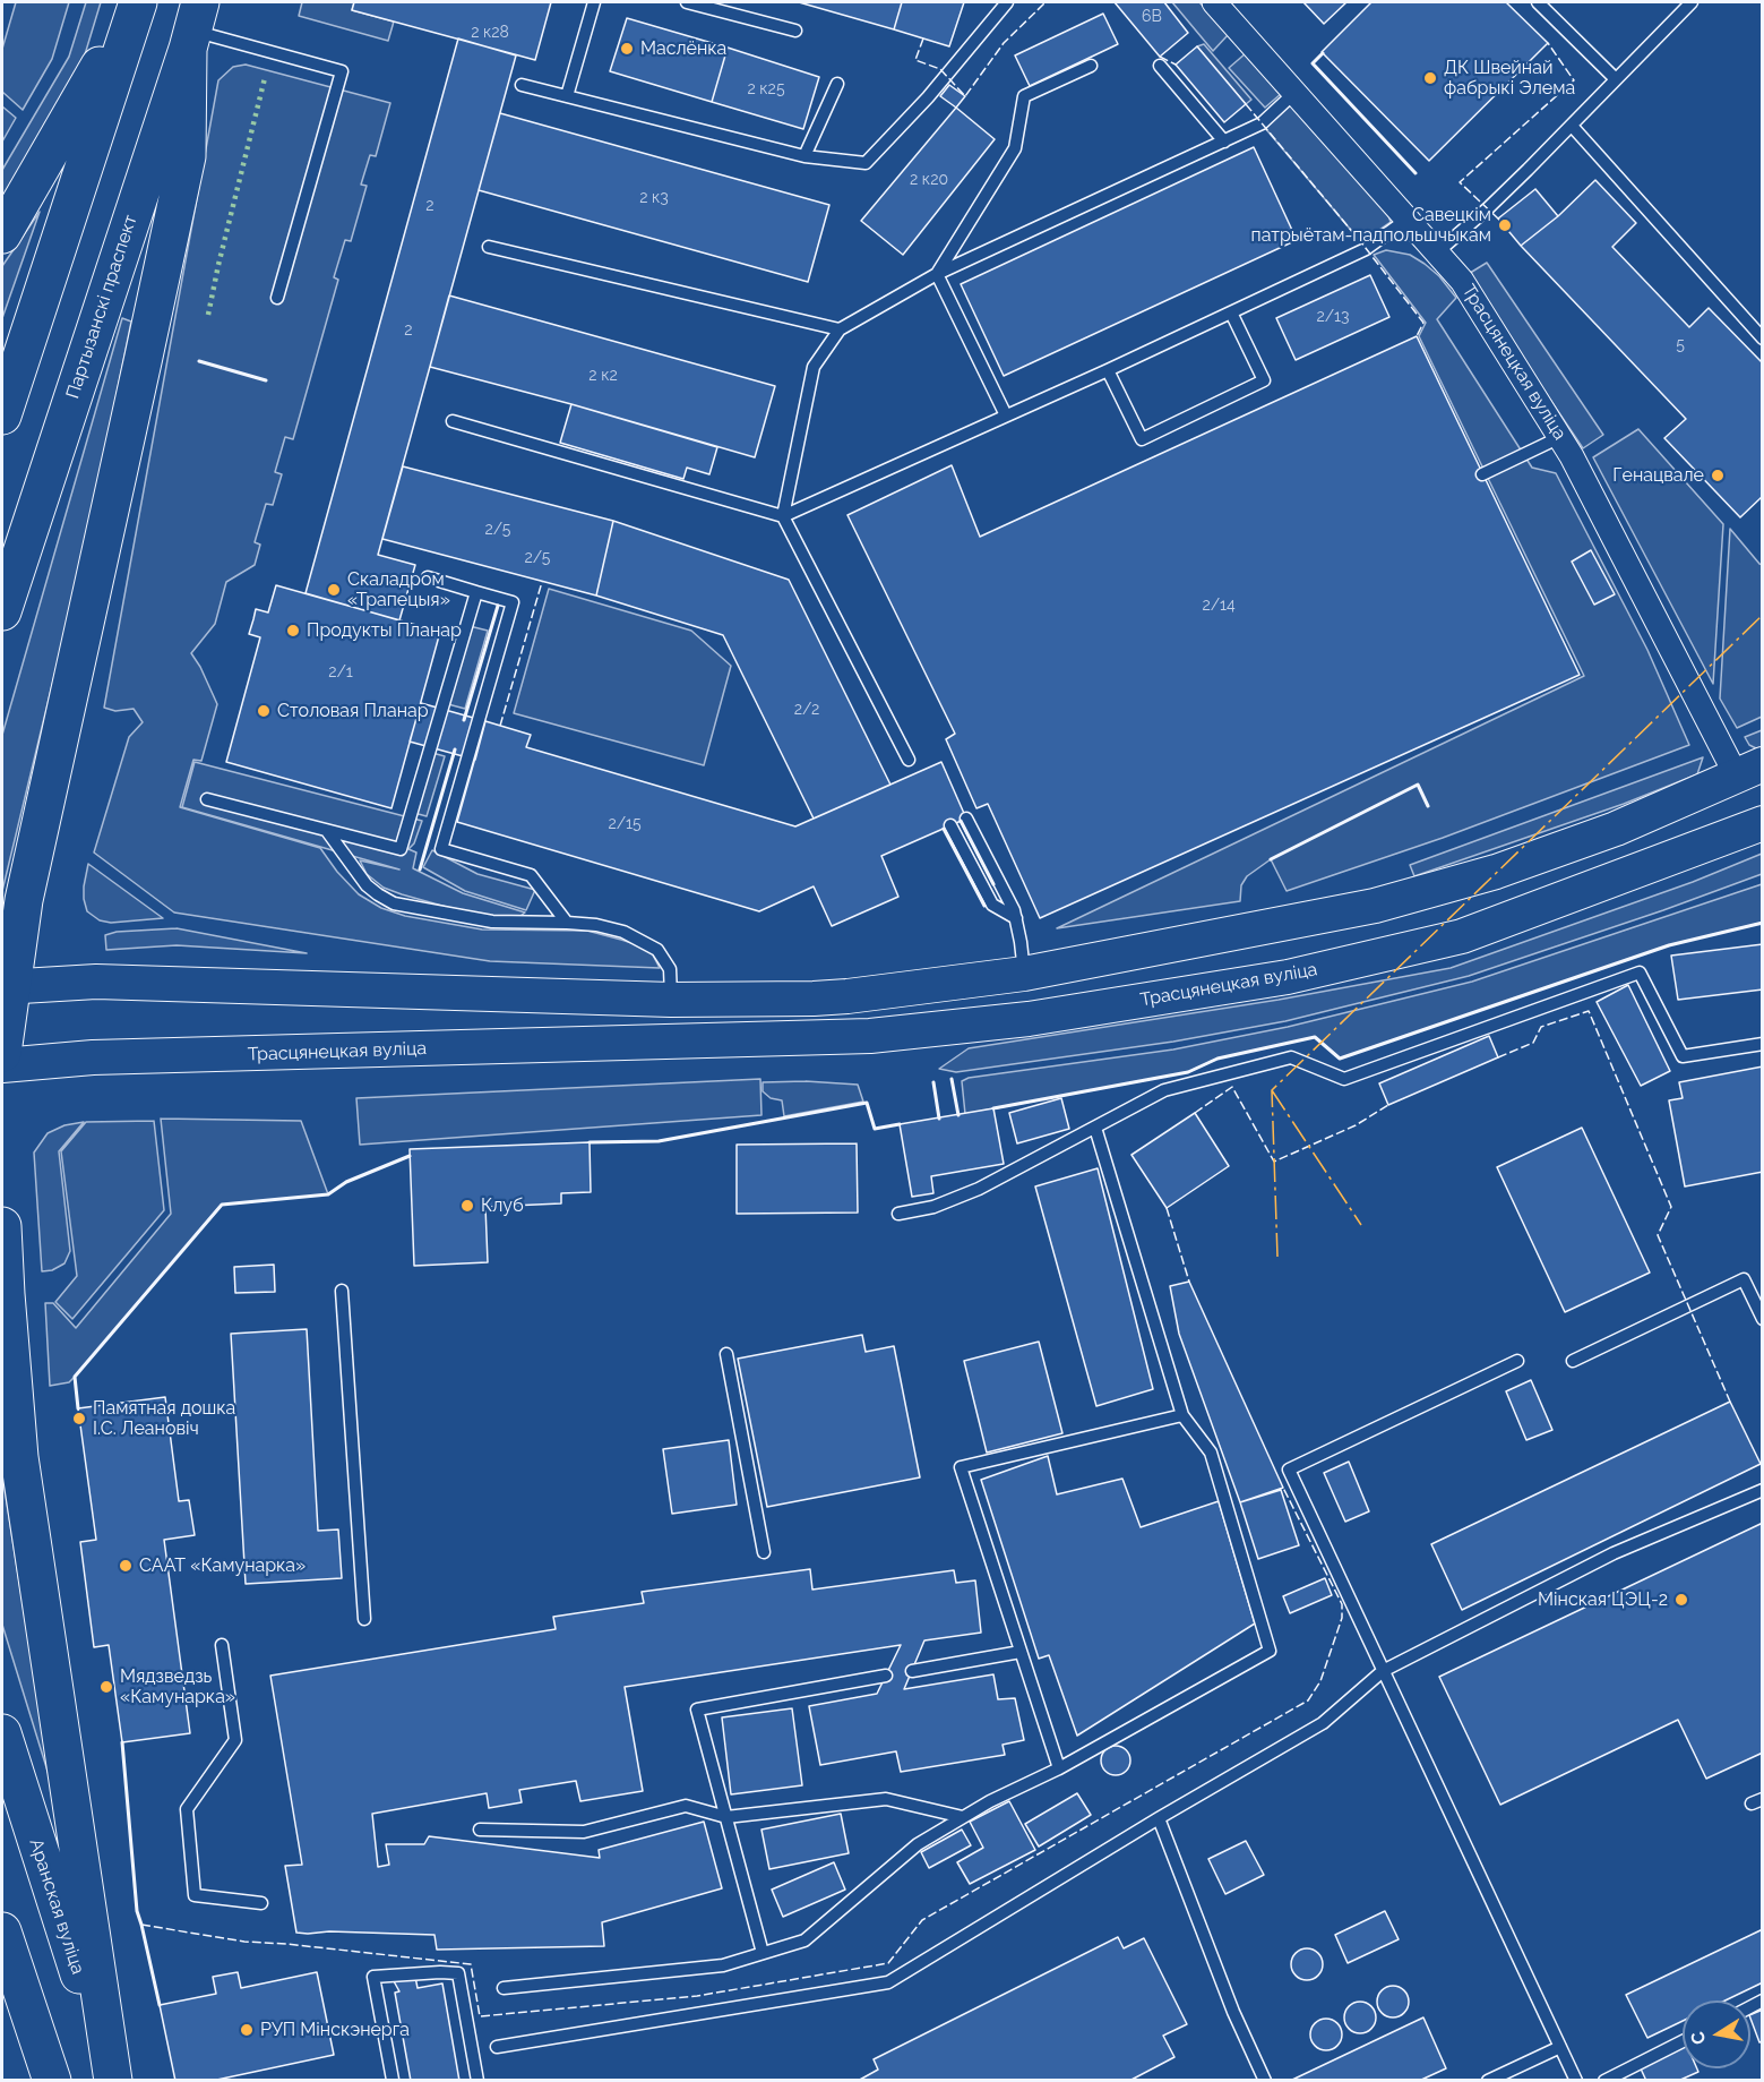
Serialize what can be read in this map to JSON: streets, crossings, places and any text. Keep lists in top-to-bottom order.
{
  "streets": {
    "main road": ["Партызанскі праспект", "Трасцянецкая вуліца", "Аранская вуліца"]
  },
  "places": [
    "Маслёнка",
    "ДК Швейнай фабрыкі Элема",
    "Савецкім патрыётам-падпольшчыкам",
    "Генацвале",
    "Скаладром «Трапецыя»",
    "Продукты Планар",
    "Столовая Планар",
    "Клуб",
    "Памятная дошка І.С. Леановіч",
    "СААТ «Камунарка»",
    "Мінская ЦЭЦ-2",
    "Мядзведзь «Камунарка»",
    "РУП Мінскэнерга"
  ],
  "house_numbers": [
    "6В",
    "2 к28",
    "2 к25",
    "2 к20",
    "2 к3",
    "2",
    "2/13",
    "2",
    "5",
    "2 к2",
    "2/5",
    "2/5",
    "2/14",
    "2/1",
    "2/2",
    "2/15"
  ],
  "north": "left"
}
